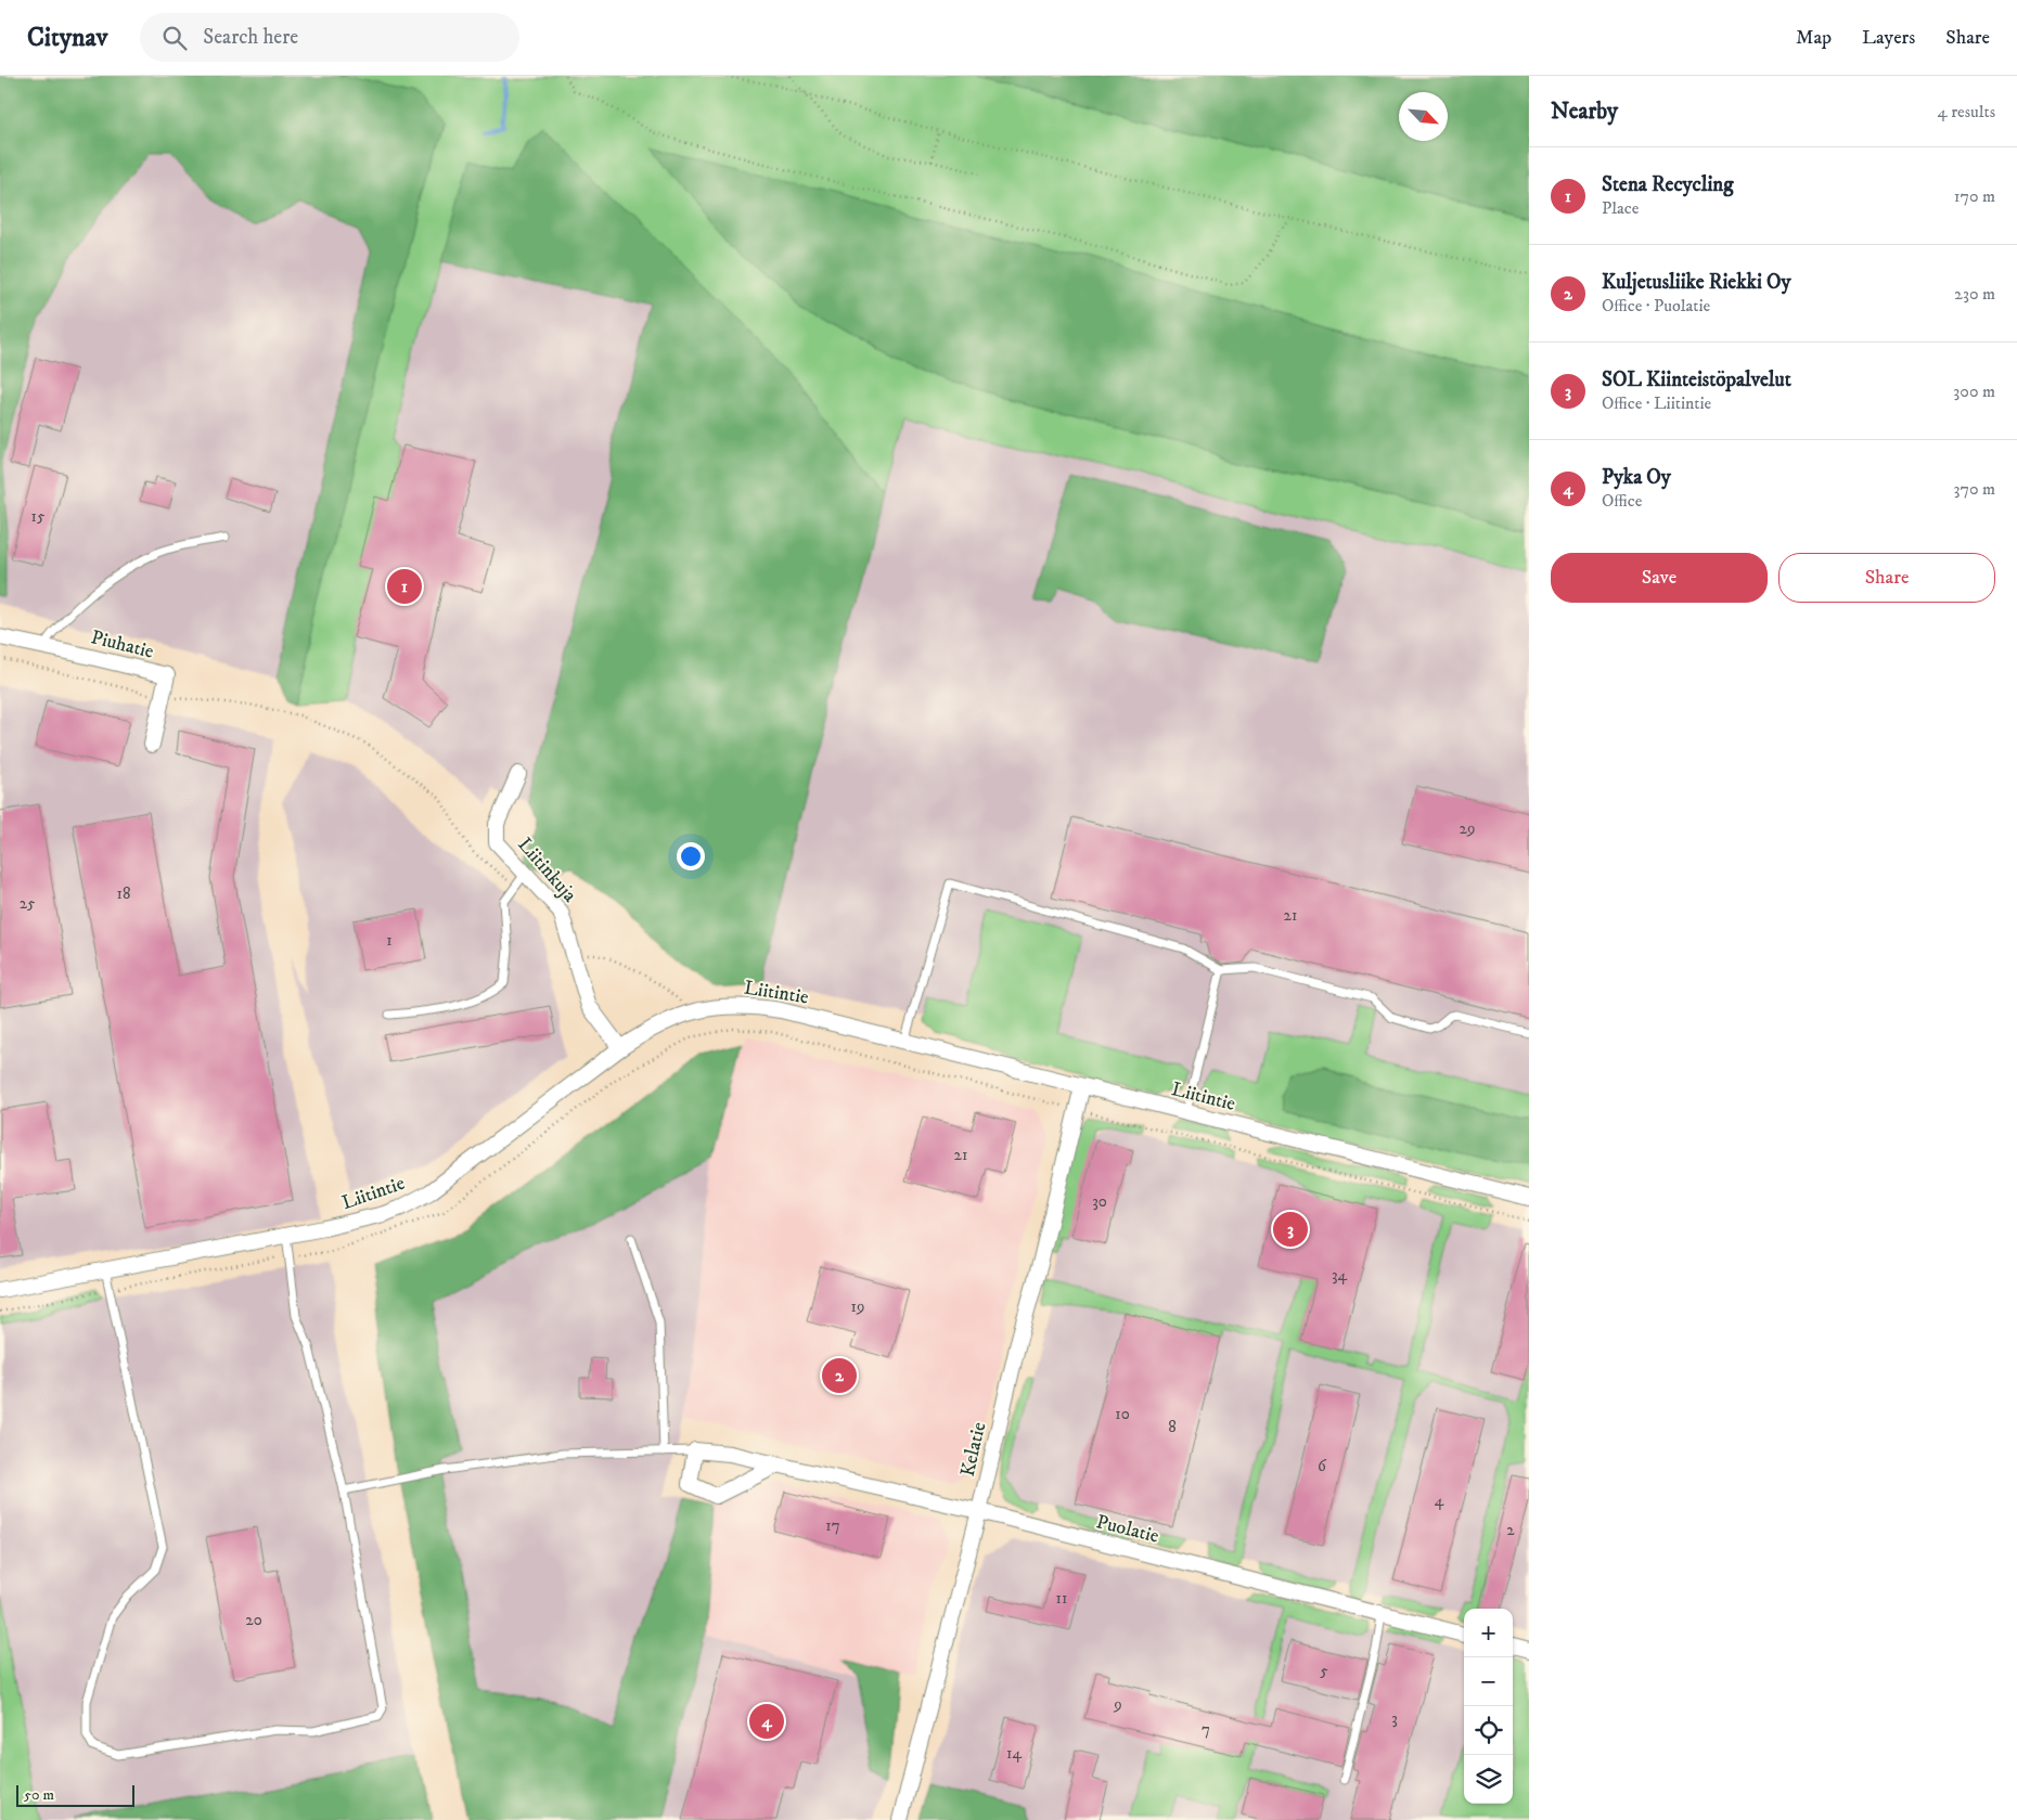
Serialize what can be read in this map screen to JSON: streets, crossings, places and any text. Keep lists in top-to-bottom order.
{
  "streets": {
    "street": [
      "Piuhatie",
      "Liitinkuja",
      "Liitintie",
      "Kelatie",
      "Puolatie"
    ]
  },
  "crossings": [
    ["Liitinkuja", "Liitintie"],
    ["Liitintie", "Kelatie"],
    ["Kelatie", "Puolatie"]
  ],
  "house_numbers": [
    "15",
    "29",
    "18",
    "25",
    "21",
    "1",
    "21",
    "30",
    "34",
    "19",
    "10",
    "8",
    "6",
    "4",
    "17",
    "2",
    "11",
    "20",
    "5",
    "9",
    "3",
    "7",
    "14"
  ],
  "scale_bar": "50 m",
  "north": "bottom right",
  "page": {
    "header": "Citynav",
    "search": "Search here",
    "nav": ["Map", "Layers", "Share"],
    "heading": ["Nearby", "4 results"],
    "list": [
      {
        "mark": "1",
        "name": "Stena Recycling",
        "note": "Place",
        "value": "170 m"
      },
      {
        "mark": "2",
        "name": "Kuljetusliike Riekki Oy",
        "note": "Office · Puolatie",
        "value": "230 m"
      },
      {
        "mark": "3",
        "name": "SOL Kiinteistöpalvelut",
        "note": "Office · Liitintie",
        "value": "300 m"
      },
      {
        "mark": "4",
        "name": "Pyka Oy",
        "note": "Office",
        "value": "370 m"
      }
    ],
    "buttons": ["Save", "Share"],
    "pins": [
      "1",
      "3",
      "2",
      "4"
    ],
    "map_buttons": ["+", "−"],
    "scale": "50 m"
  }
}
